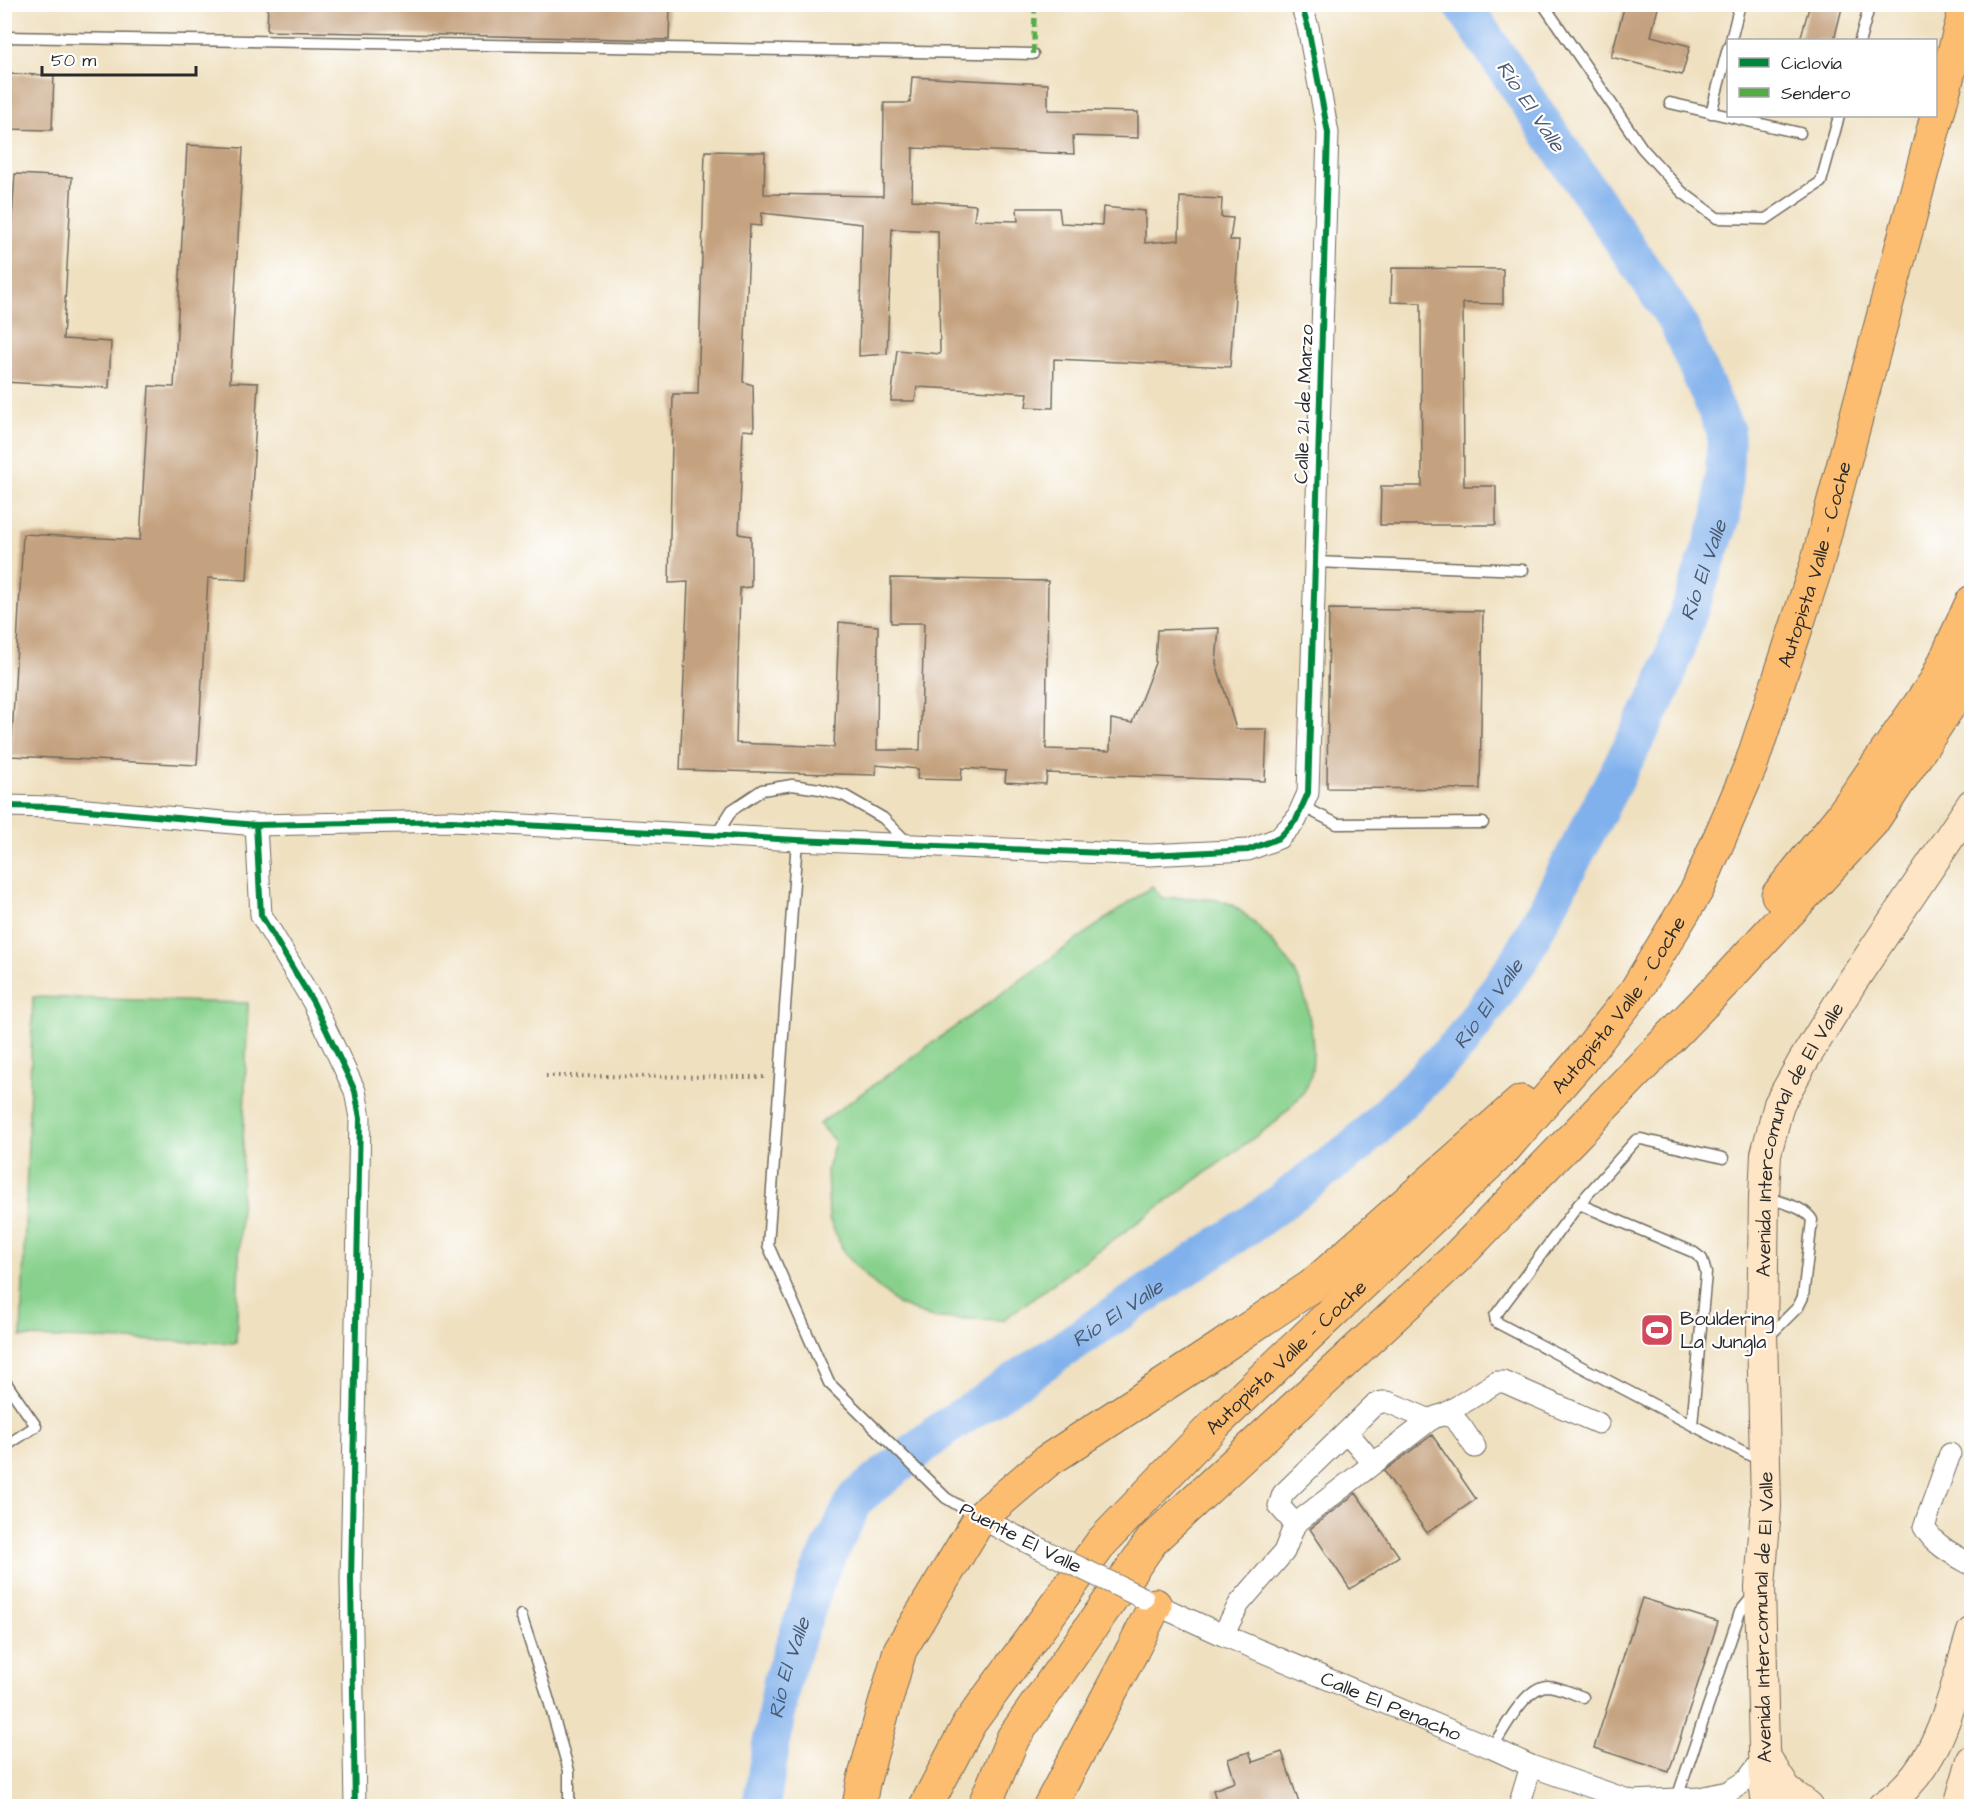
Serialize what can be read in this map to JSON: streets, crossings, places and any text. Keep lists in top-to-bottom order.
{
  "streets": {
    "highway": ["Autopista Valle - Coche"],
    "main road": ["Avenida Intercomunal de El Valle"],
    "street": ["Calle 21 de Marzo", "Puente El Valle", "Calle El Penacho"]
  },
  "crossings": [
    ["Puente El Valle", "Calle El Penacho"]
  ],
  "water": ["Río El Valle"],
  "places": {
    "sports": ["Bouldering La Jungla"]
  },
  "legend": ["Ciclovía", "Sendero"],
  "scale_bar": "50 m"
}
